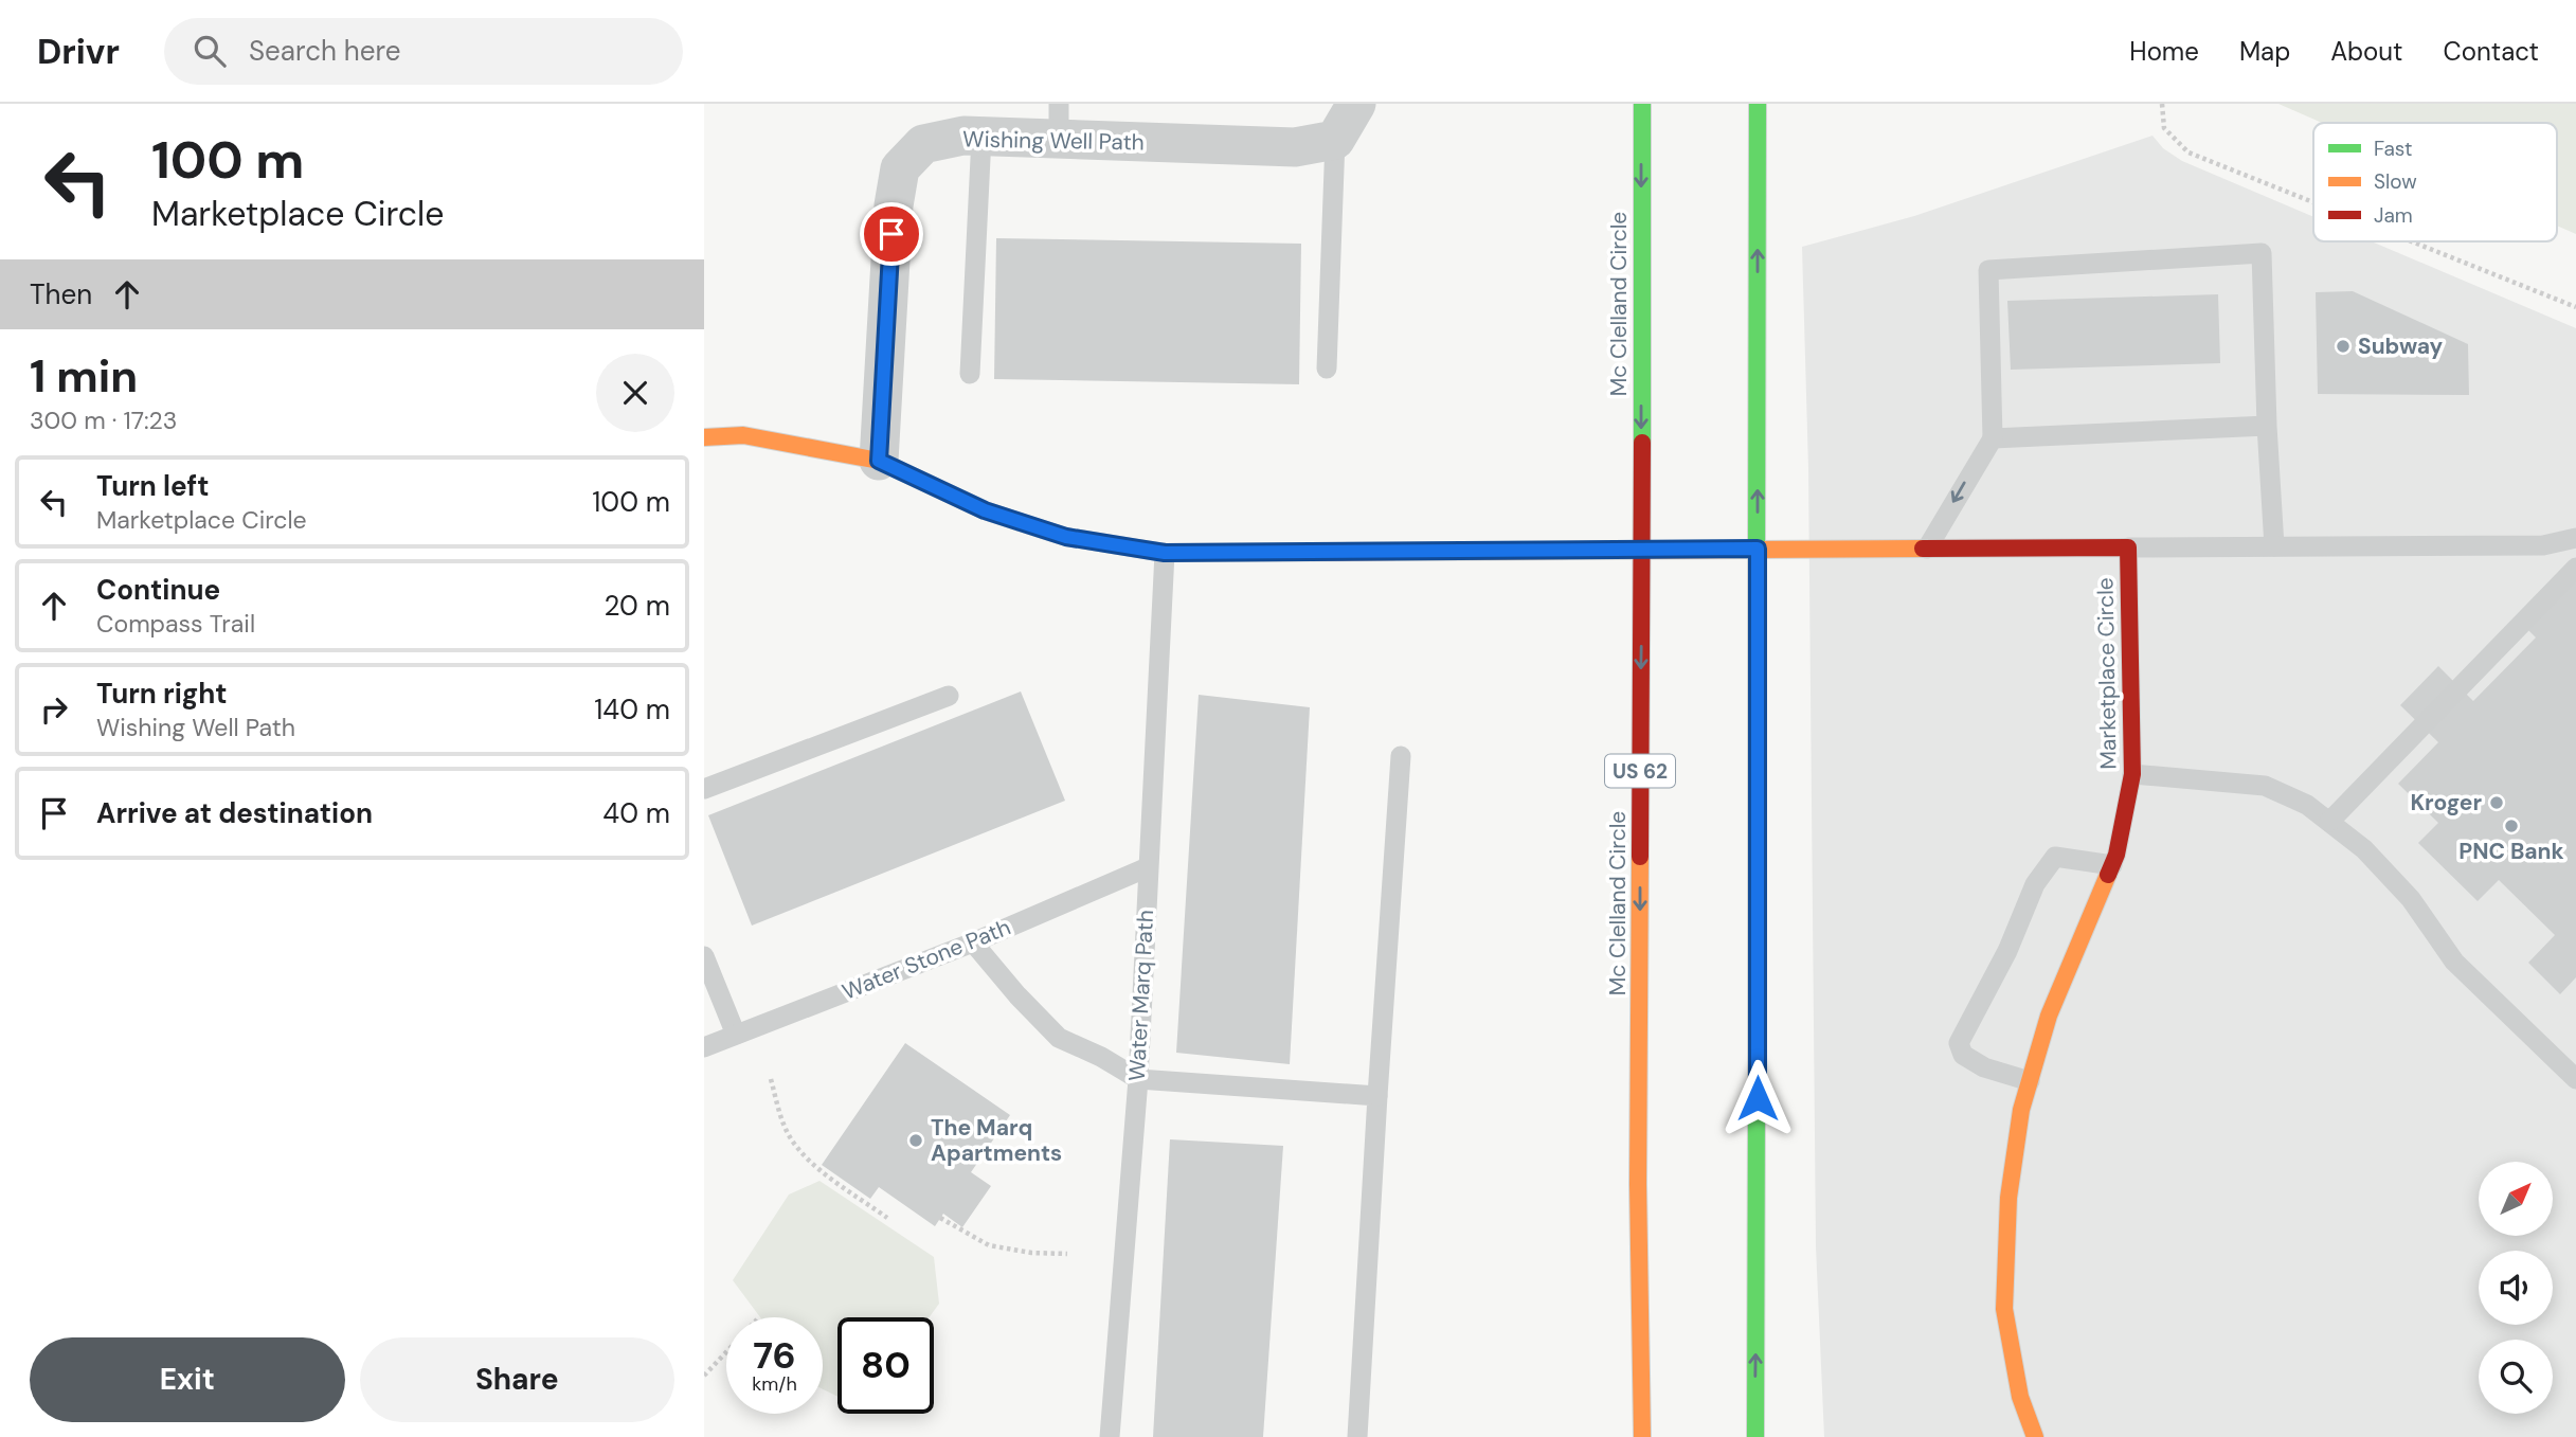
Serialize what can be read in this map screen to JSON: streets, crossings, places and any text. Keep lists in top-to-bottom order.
{
  "streets": {
    "main road": ["Mc Clelland Circle", "Marketplace Circle", "US 62"],
    "street": ["Wishing Well Path"],
    "lane": ["Water Stone Path", "Water Marq Path"]
  },
  "crossings": [
    ["Wishing Well Path", "Marketplace Circle"],
    ["Mc Clelland Circle", "Marketplace Circle"],
    ["Marketplace Circle", "Water Marq Path"],
    ["Water Stone Path", "Water Marq Path"]
  ],
  "places": [
    "Subway",
    "Kroger",
    "PNC Bank",
    "The Marq Apartments"
  ],
  "legend": ["Fast", "Slow", "Jam"],
  "north": "top right",
  "page": {
    "header": "Drivr",
    "search": "Search here",
    "nav": [
      "Home",
      "Map",
      "About",
      "Contact"
    ],
    "turn": ["100 m", "Marketplace Circle"],
    "then": "Then",
    "heading": ["1 min", "300 m · 17:23"],
    "list": [
      {
        "name": "Turn left",
        "note": "Marketplace Circle",
        "value": "100 m"
      },
      {
        "name": "Continue",
        "note": "Compass Trail",
        "value": "20 m"
      },
      {
        "name": "Turn right",
        "note": "Wishing Well Path",
        "value": "140 m"
      },
      {
        "name": "Arrive at destination",
        "value": "40 m"
      }
    ],
    "speed": "76 km/h",
    "limit": "80",
    "buttons": ["Exit", "Share"]
  }
}
